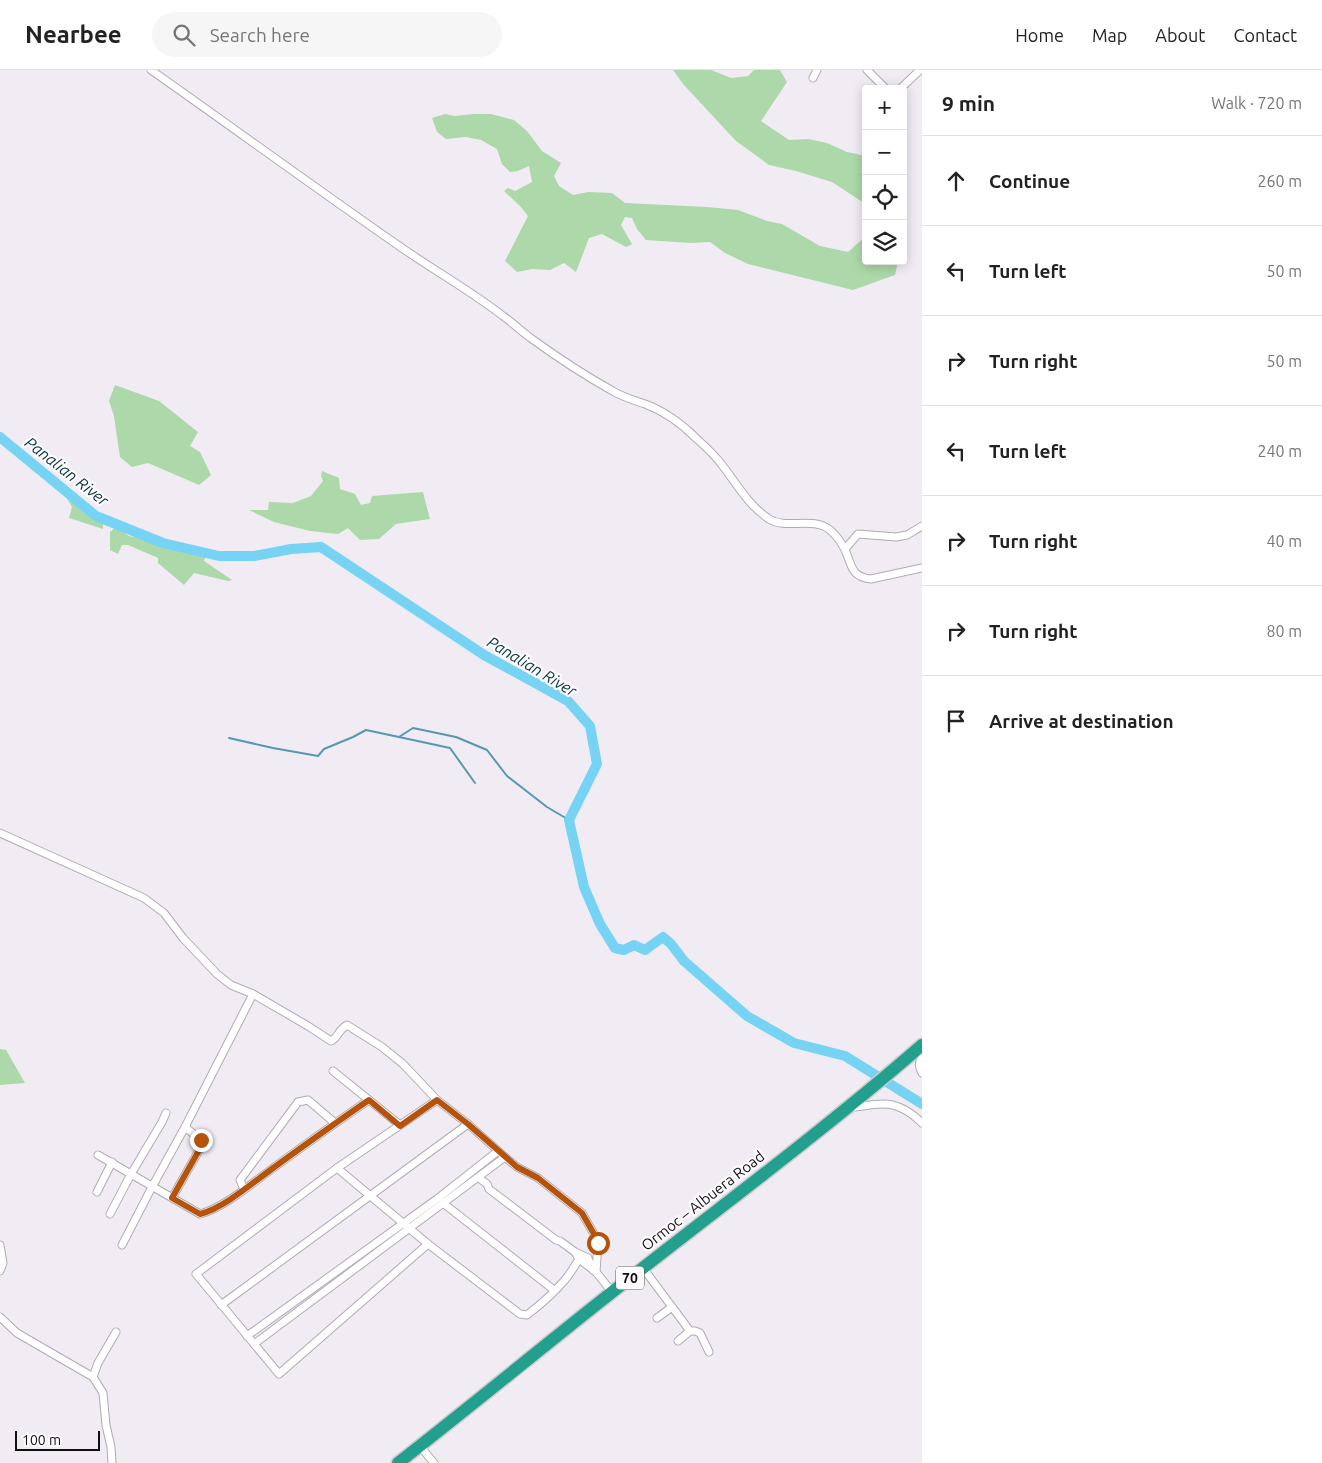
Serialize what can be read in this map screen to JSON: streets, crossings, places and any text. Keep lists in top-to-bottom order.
{
  "streets": {
    "highway": ["Ormoc – Albuera Road", "70"]
  },
  "water": ["Panalian River"],
  "scale_bar": "100 m",
  "page": {
    "header": "Nearbee",
    "search": "Search here",
    "nav": [
      "Home",
      "Map",
      "About",
      "Contact"
    ],
    "heading": ["9 min", "Walk · 720 m"],
    "map_buttons": ["+", "−"],
    "list": [
      ["Continue", "260 m"],
      ["Turn left", "50 m"],
      ["Turn right", "50 m"],
      ["Turn left", "240 m"],
      ["Turn right", "40 m"],
      ["Turn right", "80 m"],
      "Arrive at destination"
    ],
    "scale": "100 m"
  }
}
